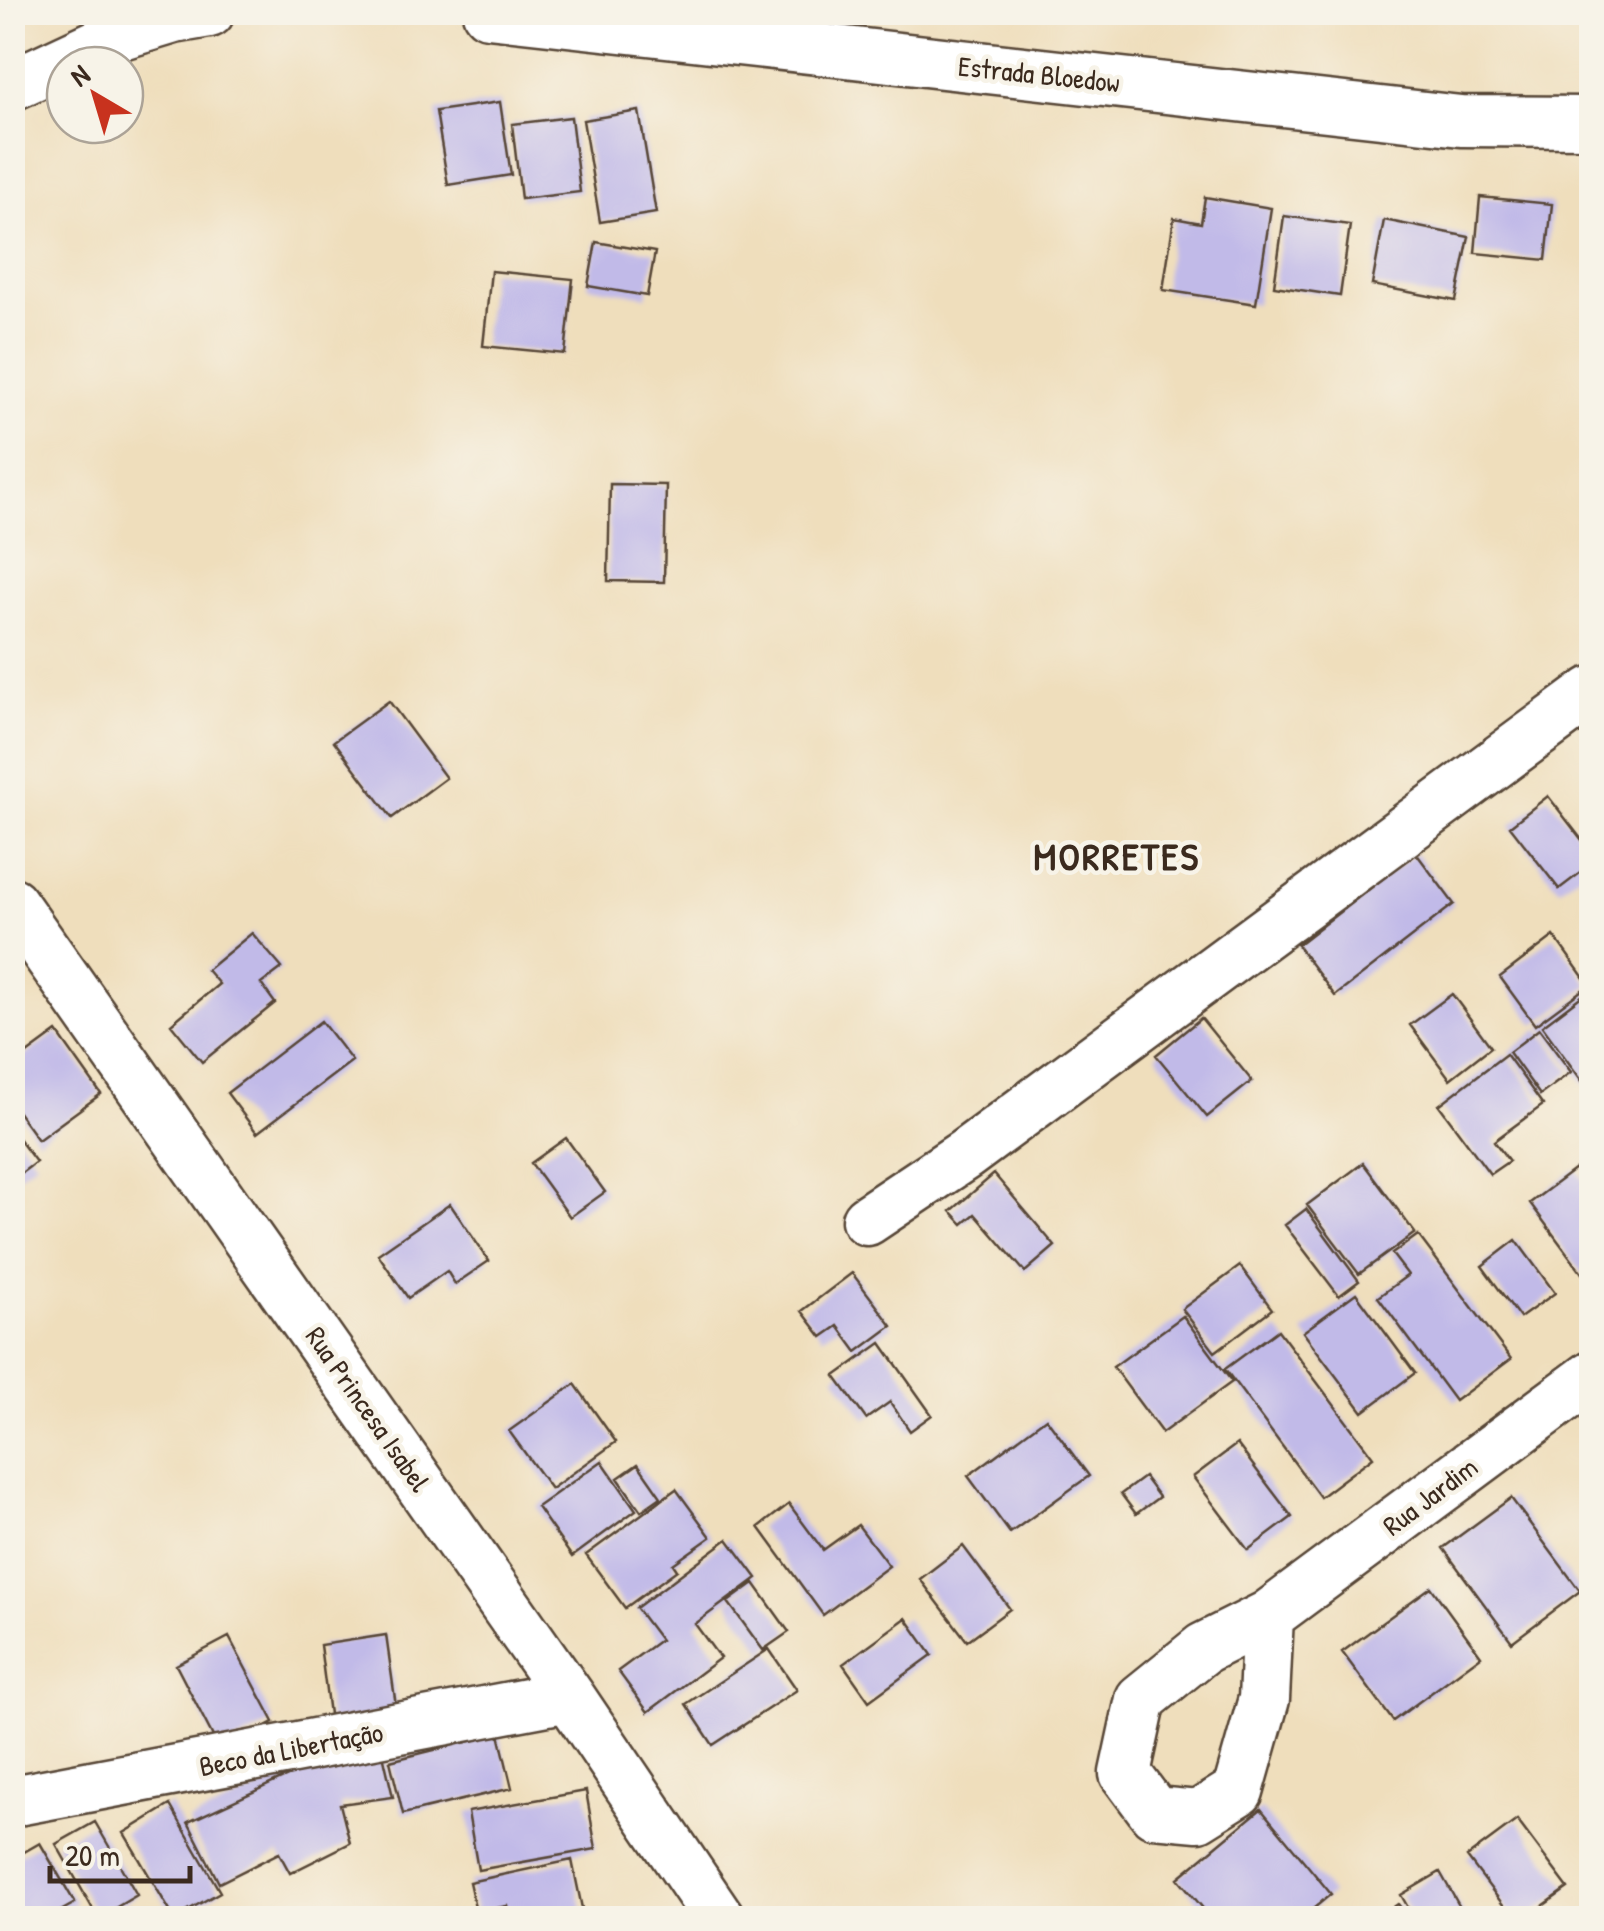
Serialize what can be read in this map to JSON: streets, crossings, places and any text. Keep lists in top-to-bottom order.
{
  "streets": {
    "street": [
      "Estrada Bloedow",
      "Rua Princesa Isabel",
      "Rua Jardim",
      "Beco da Libertação"
    ]
  },
  "crossings": [
    ["Rua Princesa Isabel", "Beco da Libertação"]
  ],
  "districts": ["MORRETES"],
  "scale_bar": "20 m",
  "north": "top left"
}
